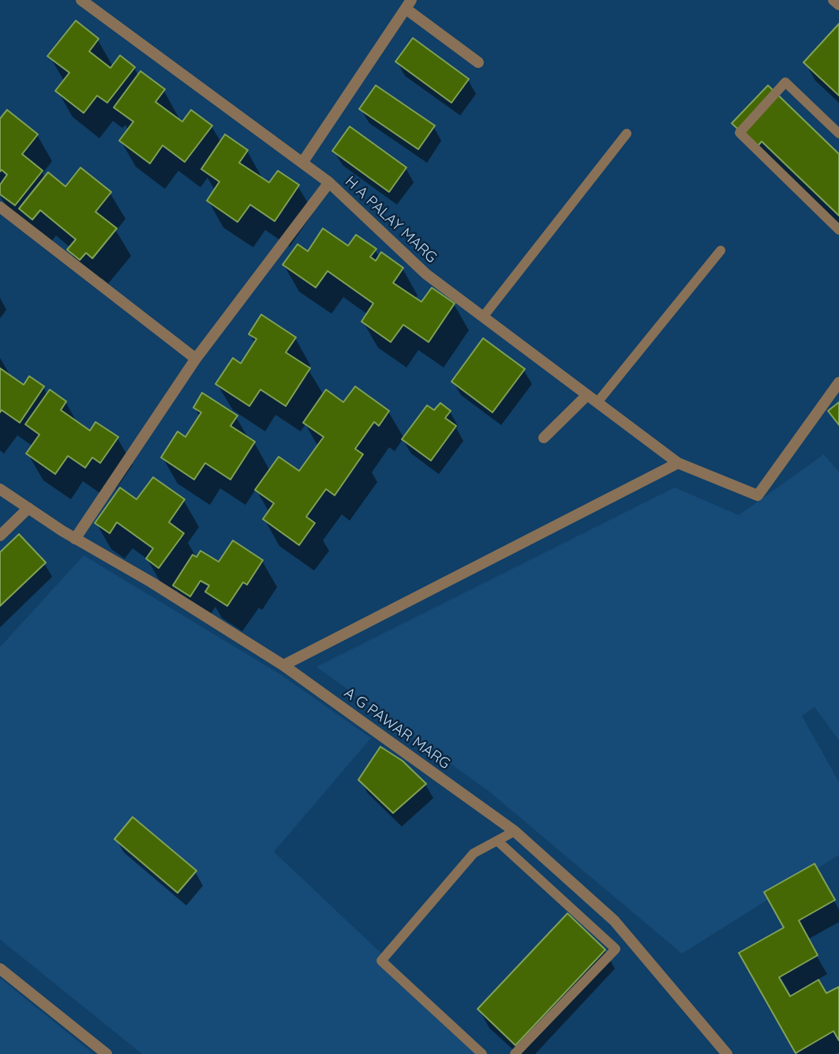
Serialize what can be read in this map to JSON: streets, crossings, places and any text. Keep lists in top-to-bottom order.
{
  "streets": {
    "street": ["H A PALAY MARG", "A G PAWAR MARG"]
  }
}
